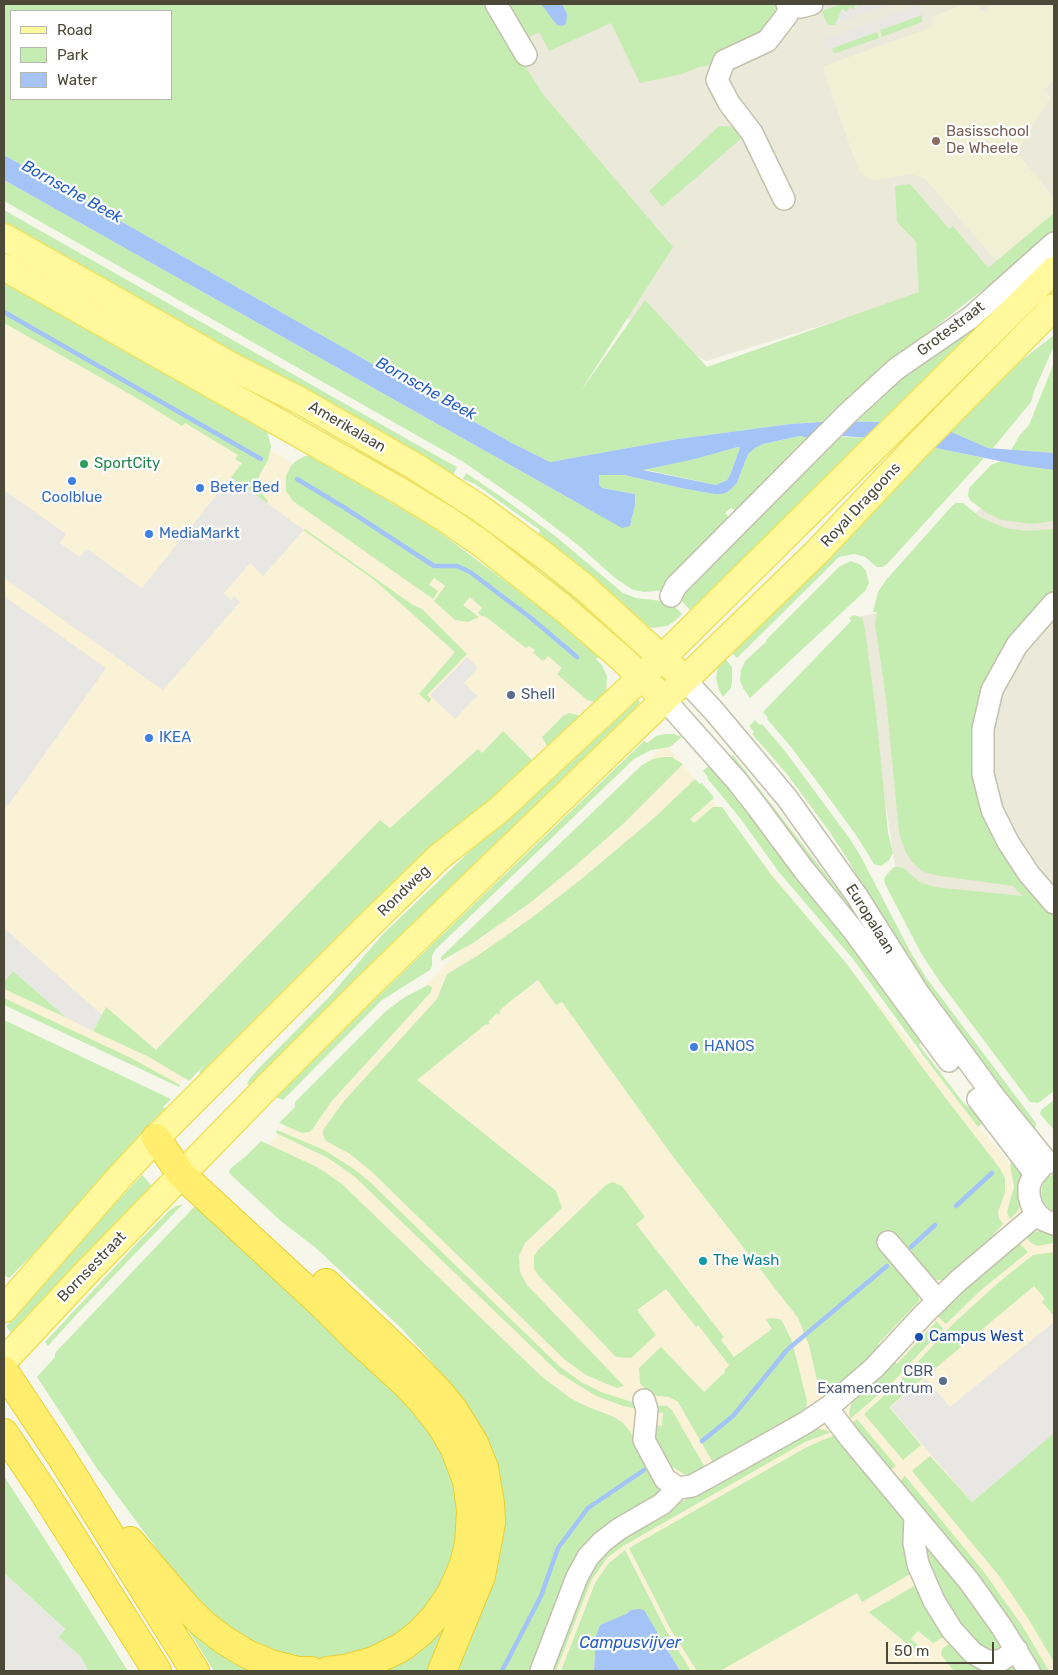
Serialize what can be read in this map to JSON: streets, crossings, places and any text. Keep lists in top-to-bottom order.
{
  "streets": {
    "main road": [
      "Amerikalaan",
      "Royal Dragoons",
      "Rondweg",
      "Bornsestraat"
    ],
    "street": ["Grotestraat", "Europalaan"]
  },
  "crossings": [
    ["Amerikalaan", "Royal Dragoons"],
    ["Amerikalaan", "Rondweg"],
    ["Amerikalaan", "Europalaan"],
    ["Royal Dragoons", "Rondweg"],
    ["Royal Dragoons", "Europalaan"]
  ],
  "water": ["Bornsche Beek", "Campusvijver"],
  "places": [
    "Basisschool De Wheele",
    "SportCity",
    "Coolblue",
    "Beter Bed",
    "MediaMarkt",
    "Shell",
    "IKEA",
    "HANOS",
    "The Wash",
    "Campus West",
    "CBR Examencentrum"
  ],
  "legend": ["Road", "Park", "Water"],
  "scale_bar": "50 m"
}
